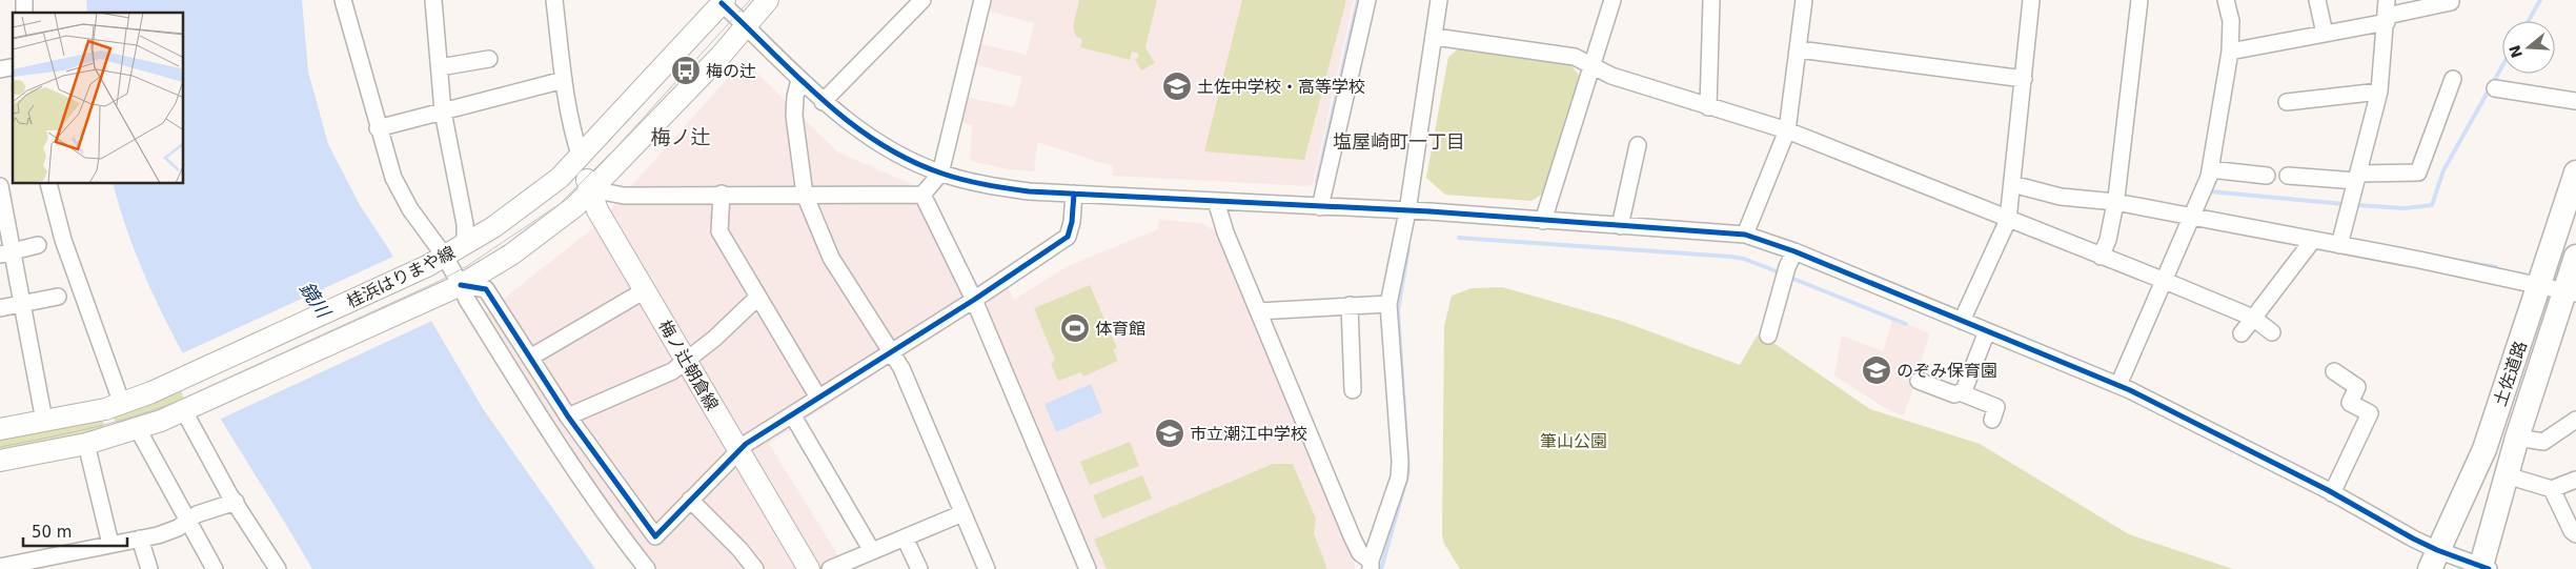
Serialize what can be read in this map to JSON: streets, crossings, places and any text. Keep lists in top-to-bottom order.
{
  "streets": {
    "highway": ["土佐道路"],
    "main road": ["桂浜はりまや線", "梅ノ辻朝倉線"]
  },
  "crossings": [
    ["桂浜はりまや線", "梅ノ辻朝倉線"]
  ],
  "districts": ["梅ノ辻", "塩屋崎町一丁目"],
  "water": ["鏡川"],
  "parks": ["筆山公園"],
  "places": {
    "bus stop": ["梅の辻"],
    "school or university": ["土佐中学校・高等学校", "のぞみ保育園", "市立潮江中学校"],
    "sports": ["体育館"]
  },
  "scale_bar": "50 m",
  "north": "left"
}
